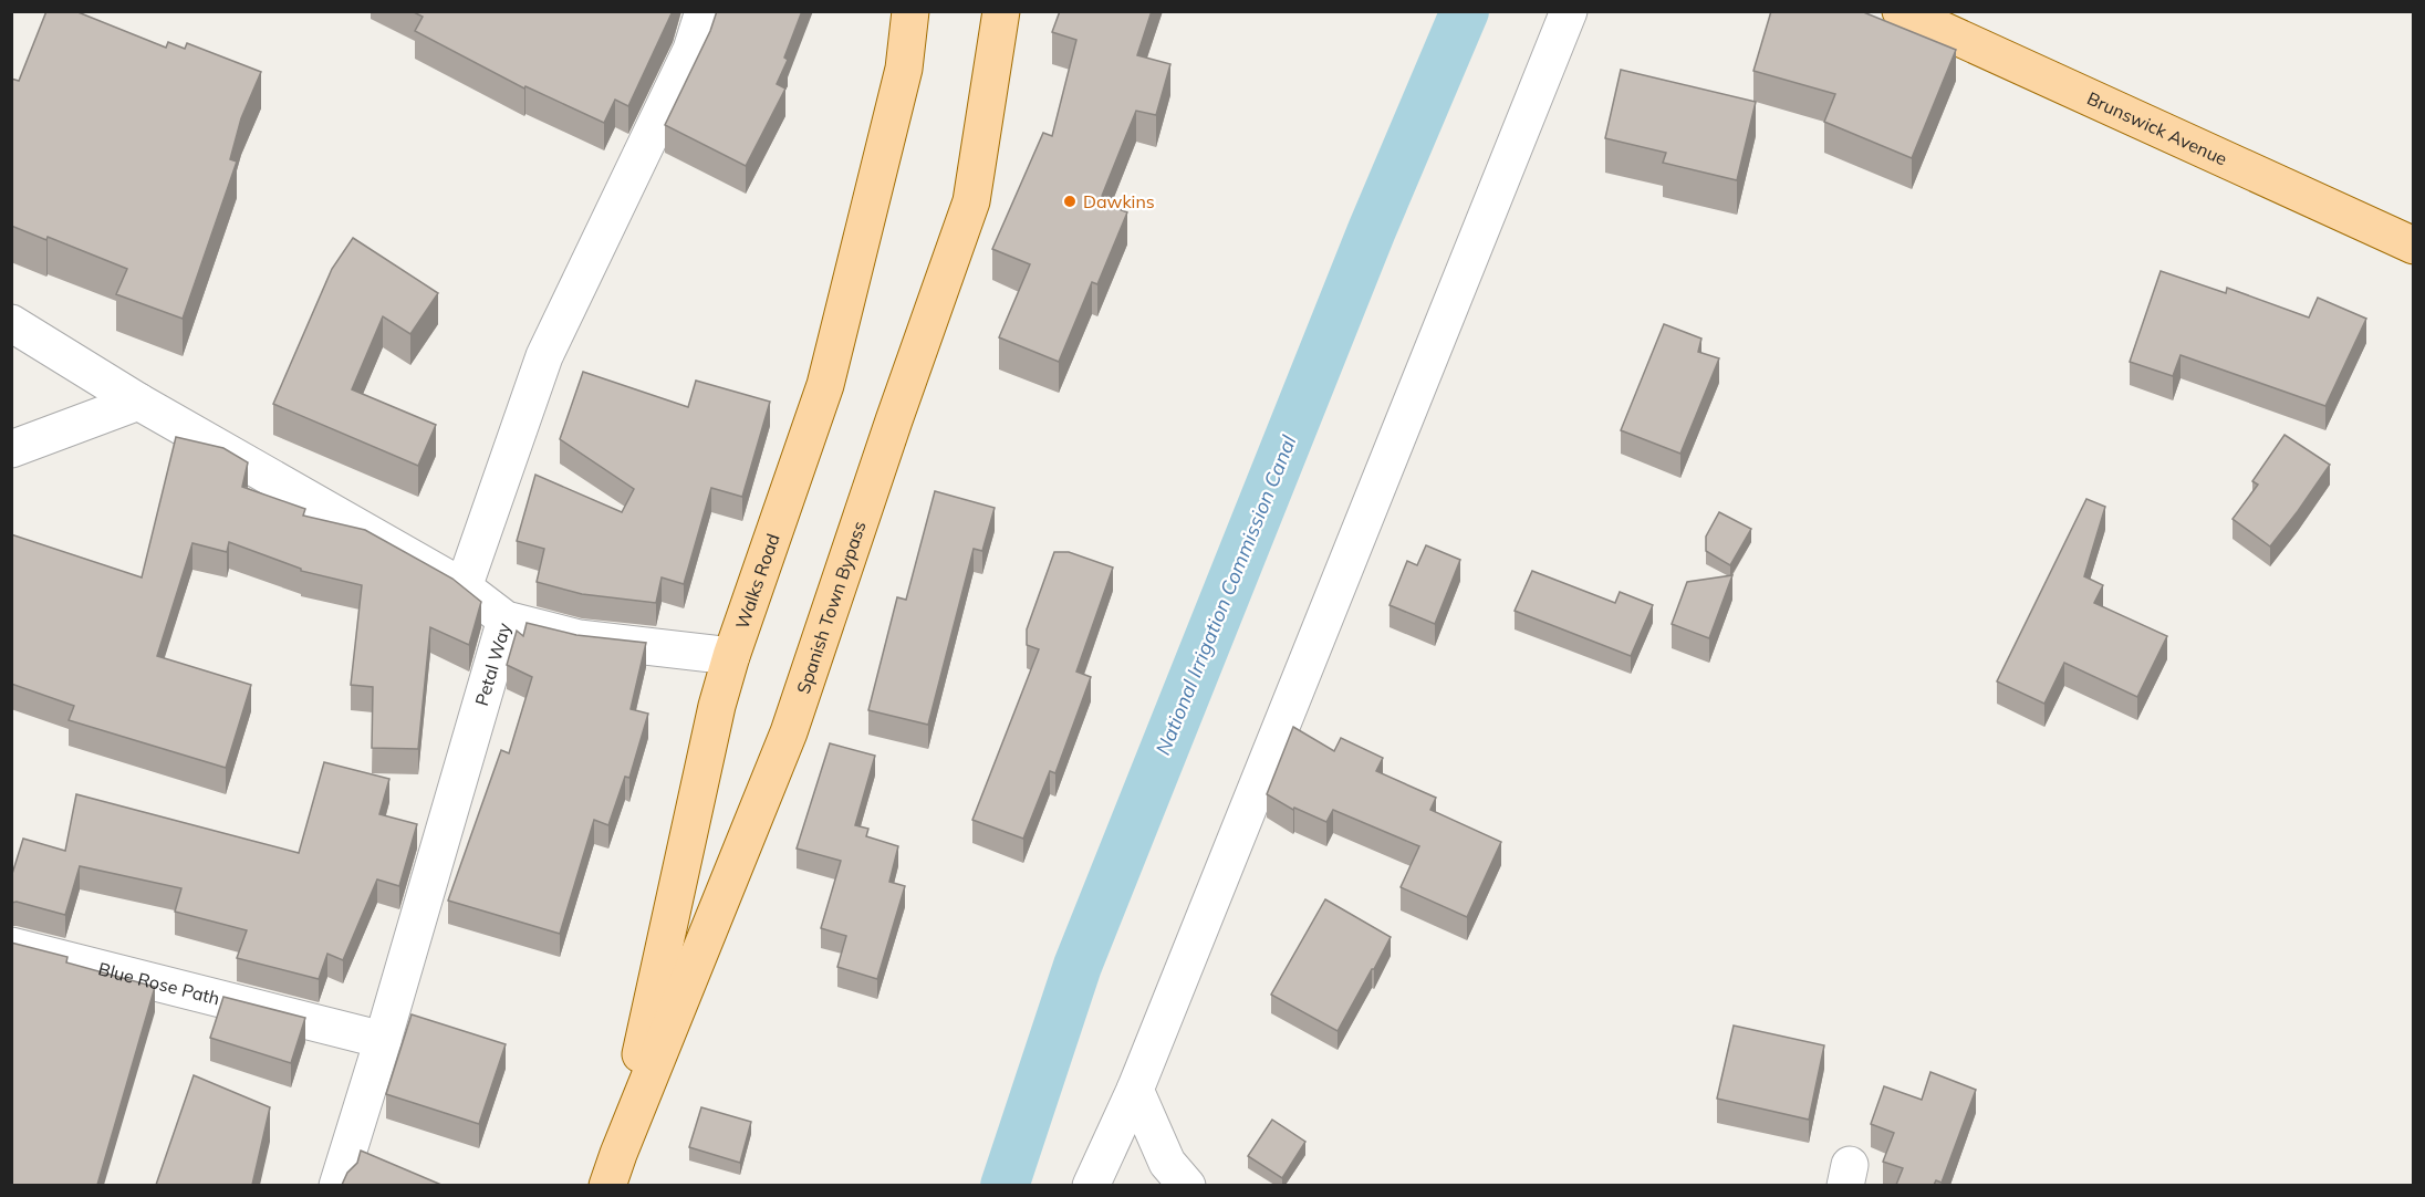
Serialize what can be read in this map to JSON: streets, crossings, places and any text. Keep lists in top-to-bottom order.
{
  "streets": {
    "main road": ["Brunswick Avenue", "Walks Road", "Spanish Town Bypass"],
    "street": ["Petal Way", "Blue Rose Path"]
  },
  "crossings": [
    ["Walks Road", "Spanish Town Bypass"],
    ["Petal Way", "Blue Rose Path"]
  ],
  "water": ["National Irrigation Commission Canal"],
  "places": ["Dawkins"]
}
